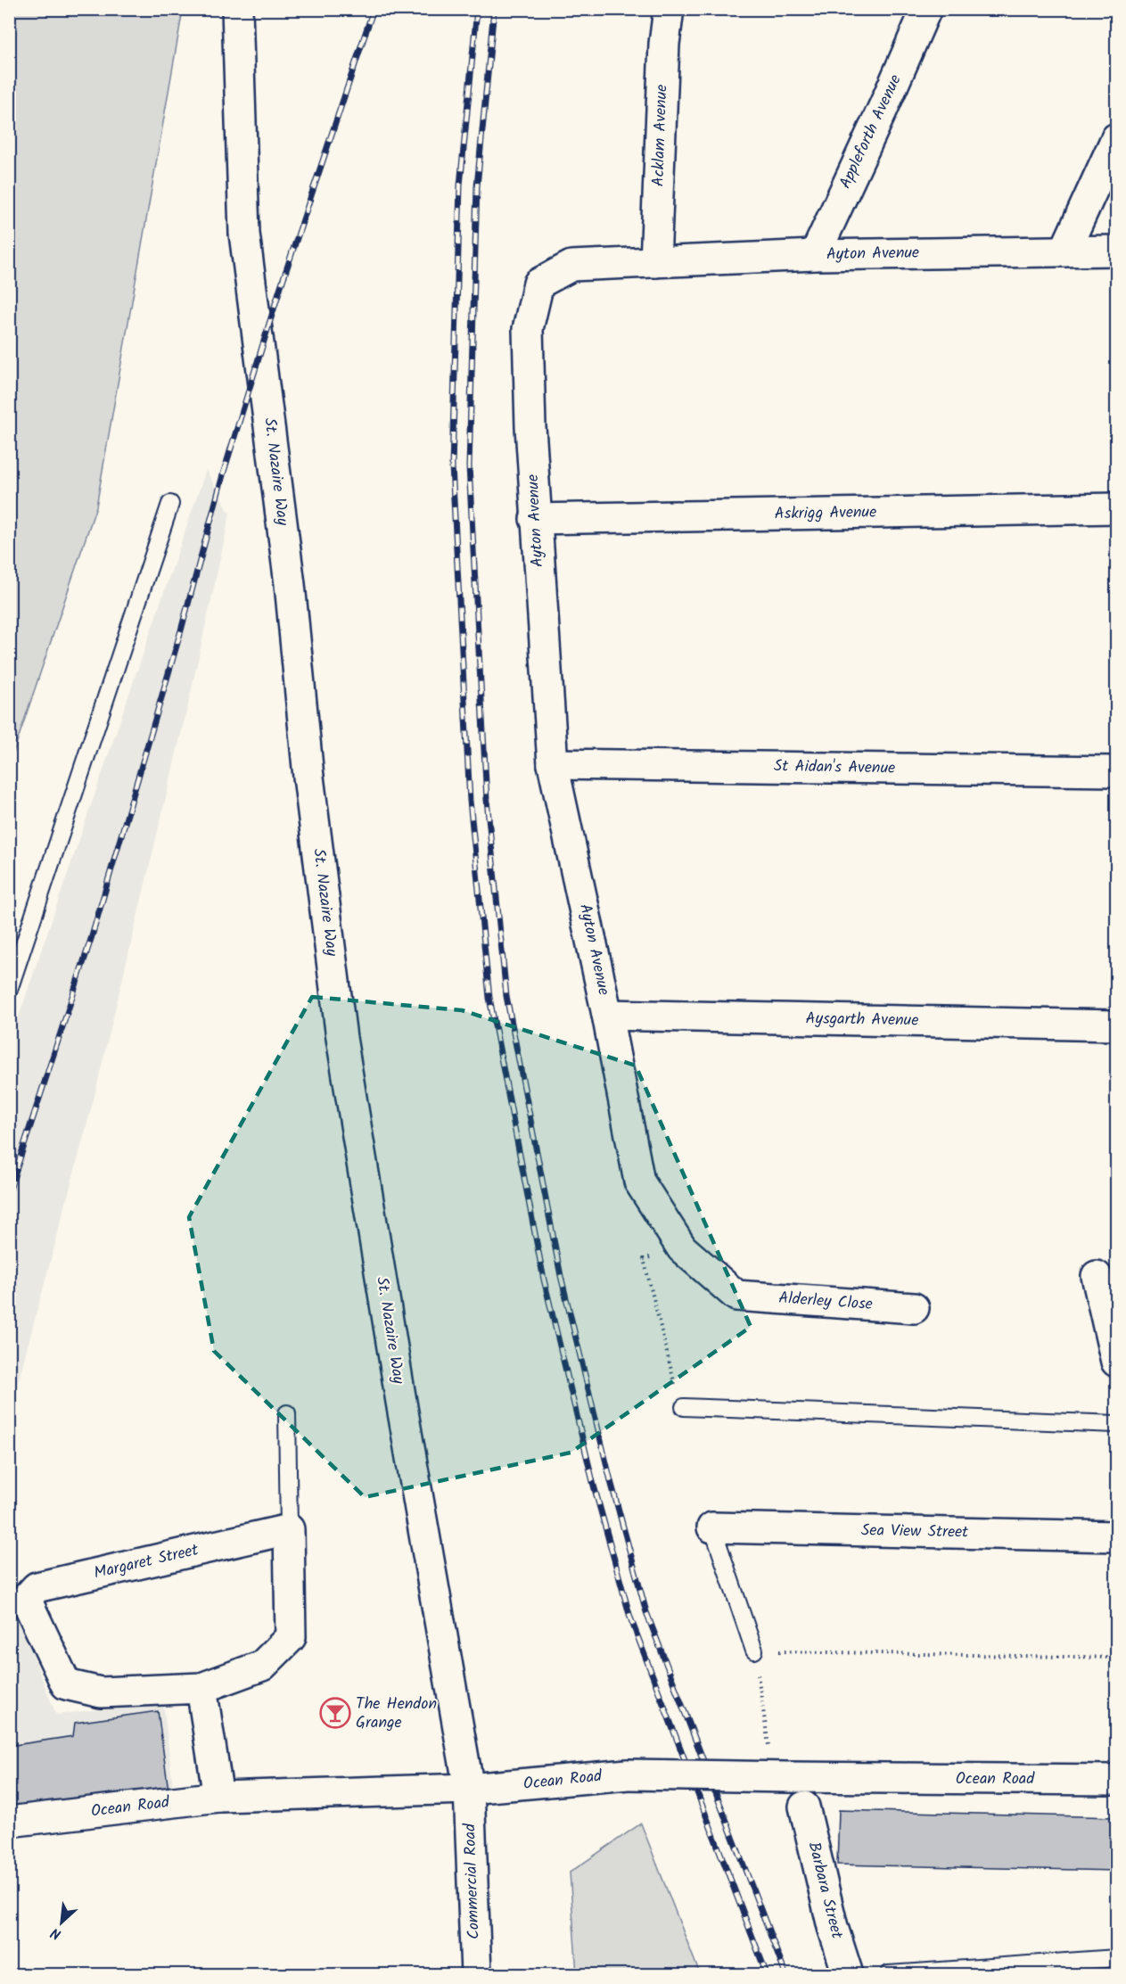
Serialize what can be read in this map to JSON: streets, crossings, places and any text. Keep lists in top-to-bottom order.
{
  "streets": {
    "main road": [
      "Appleforth Avenue",
      "Acklam Avenue",
      "Ayton Avenue",
      "St. Nazaire Way",
      "Askrigg Avenue",
      "St Aidan's Avenue",
      "Aysgarth Avenue",
      "Alderley Close",
      "Sea View Street",
      "Margaret Street",
      "Ocean Road",
      "Commercial Road",
      "Barbara Street"
    ]
  },
  "crossings": [
    ["Appleforth Avenue", "Ayton Avenue"],
    ["Acklam Avenue", "Ayton Avenue"],
    ["Ayton Avenue", "Askrigg Avenue"],
    ["Ayton Avenue", "St Aidan's Avenue"],
    ["Ayton Avenue", "Aysgarth Avenue"],
    ["Ayton Avenue", "Alderley Close"],
    ["St. Nazaire Way", "Ocean Road"],
    ["St. Nazaire Way", "Commercial Road"],
    ["Ocean Road", "Commercial Road"]
  ],
  "places": {
    "bar": ["The Hendon Grange"]
  },
  "north": "bottom left"
}
